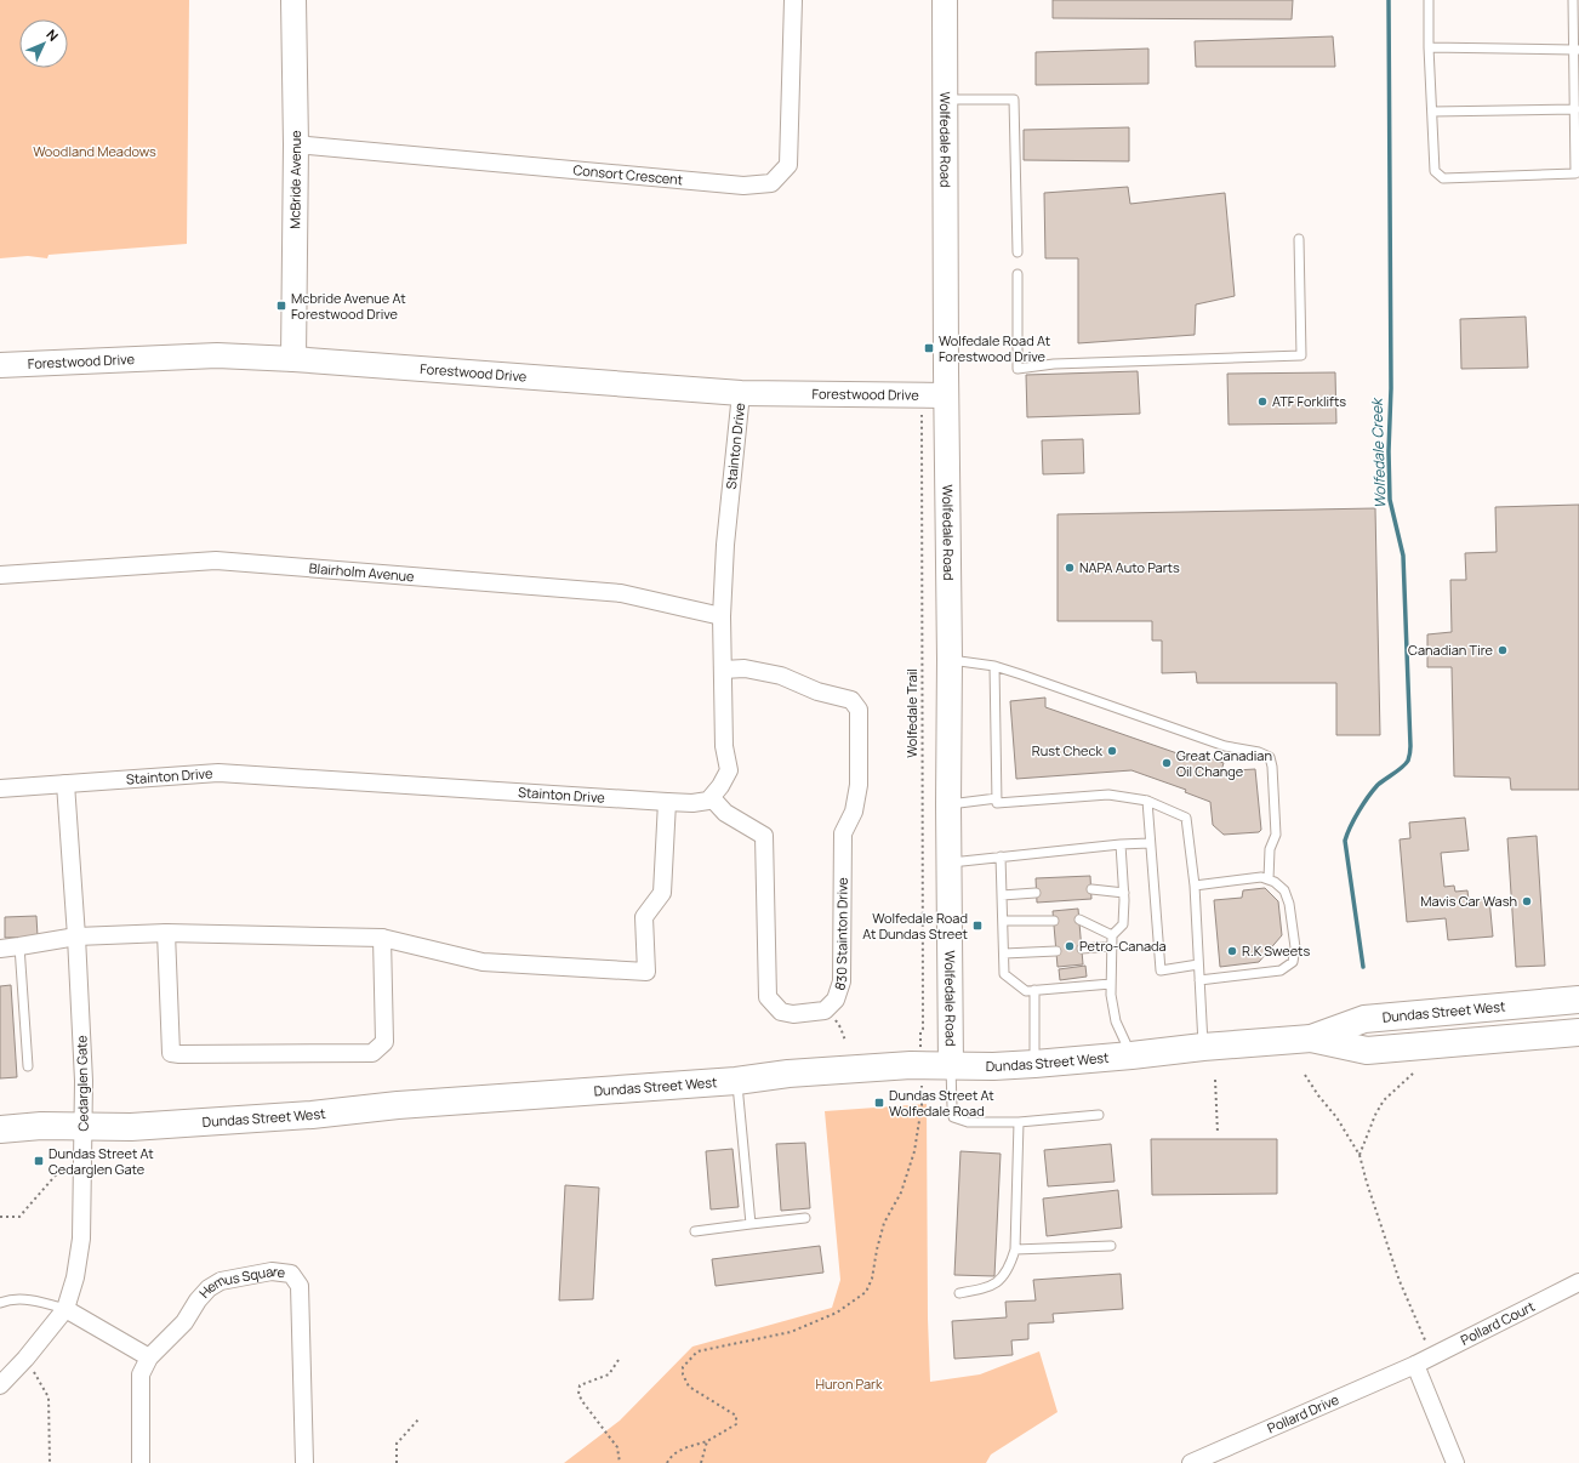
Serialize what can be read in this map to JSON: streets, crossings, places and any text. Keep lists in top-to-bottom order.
{
  "streets": {
    "main road": ["Dundas Street West"],
    "street": [
      "Wolfedale Road",
      "Consort Crescent",
      "McBride Avenue",
      "Forestwood Drive",
      "Stainton Drive",
      "Blairholm Avenue",
      "830 Stainton Drive",
      "Cedarglen Gate",
      "Hemus Square",
      "Pollard Court",
      "Pollard Drive"
    ],
    "path": ["Wolfedale Trail"]
  },
  "crossings": [
    ["Wolfedale Road", "Forestwood Drive"],
    ["Wolfedale Road", "Dundas Street West"],
    ["Consort Crescent", "McBride Avenue"],
    ["McBride Avenue", "Forestwood Drive"],
    ["Forestwood Drive", "Stainton Drive"],
    ["Forestwood Drive", "Wolfedale Trail"],
    ["Stainton Drive", "Blairholm Avenue"],
    ["Stainton Drive", "830 Stainton Drive"],
    ["Stainton Drive", "Cedarglen Gate"],
    ["Dundas Street West", "Cedarglen Gate"],
    ["Pollard Court", "Pollard Drive"]
  ],
  "water": ["Wolfedale Creek"],
  "parks": ["Woodland Meadows", "Huron Park"],
  "places": {
    "transit": [
      "Mcbride Avenue At Forestwood Drive",
      "Wolfedale Road At Forestwood Drive",
      "Wolfedale Road At Dundas Street",
      "Dundas Street At Wolfedale Road",
      "Dundas Street At Cedarglen Gate"
    ],
    "other": [
      "ATF Forklifts",
      "NAPA Auto Parts",
      "Canadian Tire",
      "Rust Check",
      "Great Canadian Oil Change",
      "Mavis Car Wash",
      "Petro-Canada",
      "R.K Sweets"
    ]
  },
  "north": "top right"
}
